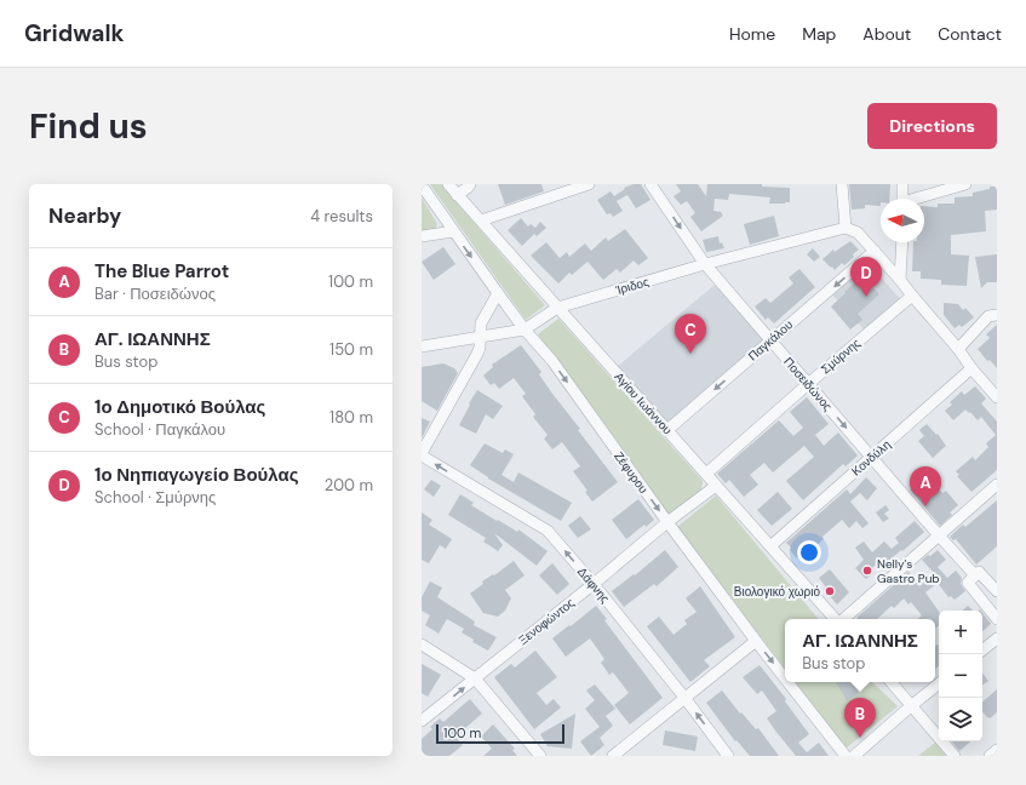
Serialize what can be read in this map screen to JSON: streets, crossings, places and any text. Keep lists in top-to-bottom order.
{
  "streets": {
    "street": [
      "Ίριδος",
      "Παγκάλου",
      "Σμύρνης",
      "Ποσειδώνος",
      "Αγίου Ιωάννου",
      "Κονδύλη",
      "Ζέφυρου",
      "Δάφνης",
      "Ξενοφώντος"
    ]
  },
  "crossings": [
    ["Ίριδος", "Ποσειδώνος"],
    ["Ίριδος", "Αγίου Ιωάννου"],
    ["Ίριδος", "Ζέφυρου"],
    ["Παγκάλου", "Ποσειδώνος"],
    ["Παγκάλου", "Αγίου Ιωάννου"],
    ["Σμύρνης", "Ποσειδώνος"],
    ["Σμύρνης", "Αγίου Ιωάννου"],
    ["Ποσειδώνος", "Κονδύλη"],
    ["Αγίου Ιωάννου", "Κονδύλη"],
    ["Αγίου Ιωάννου", "Ξενοφώντος"],
    ["Ζέφυρου", "Ξενοφώντος"],
    ["Δάφνης", "Ξενοφώντος"]
  ],
  "one_way": [
    "Παγκάλου",
    "Ποσειδώνος",
    "Ζέφυρου",
    "Δάφνης"
  ],
  "places": ["Nelly's Gastro Pub", "Βιολογικό χωριό"],
  "scale_bar": "100 m",
  "north": "left",
  "page": {
    "header": "Gridwalk",
    "nav": [
      "Home",
      "Map",
      "About",
      "Contact"
    ],
    "buttons": "Directions",
    "title": "Find us",
    "heading": ["Nearby", "4 results"],
    "list": [
      {
        "mark": "A",
        "name": "The Blue Parrot",
        "note": "Bar · Ποσειδώνος",
        "value": "100 m"
      },
      {
        "mark": "B",
        "name": "ΑΓ. ΙΩΑΝΝΗΣ",
        "note": "Bus stop",
        "value": "150 m"
      },
      {
        "mark": "C",
        "name": "1ο Δημοτικό Βούλας",
        "note": "School · Παγκάλου",
        "value": "180 m"
      },
      {
        "mark": "D",
        "name": "1ο Νηπιαγωγείο Βούλας",
        "note": "School · Σμύρνης",
        "value": "200 m"
      }
    ],
    "pins": [
      "D",
      "C",
      "A",
      "B"
    ],
    "map_buttons": ["+", "−"],
    "popup": ["ΑΓ. ΙΩΑΝΝΗΣ", "Bus stop"],
    "scale": "100 m"
  }
}
